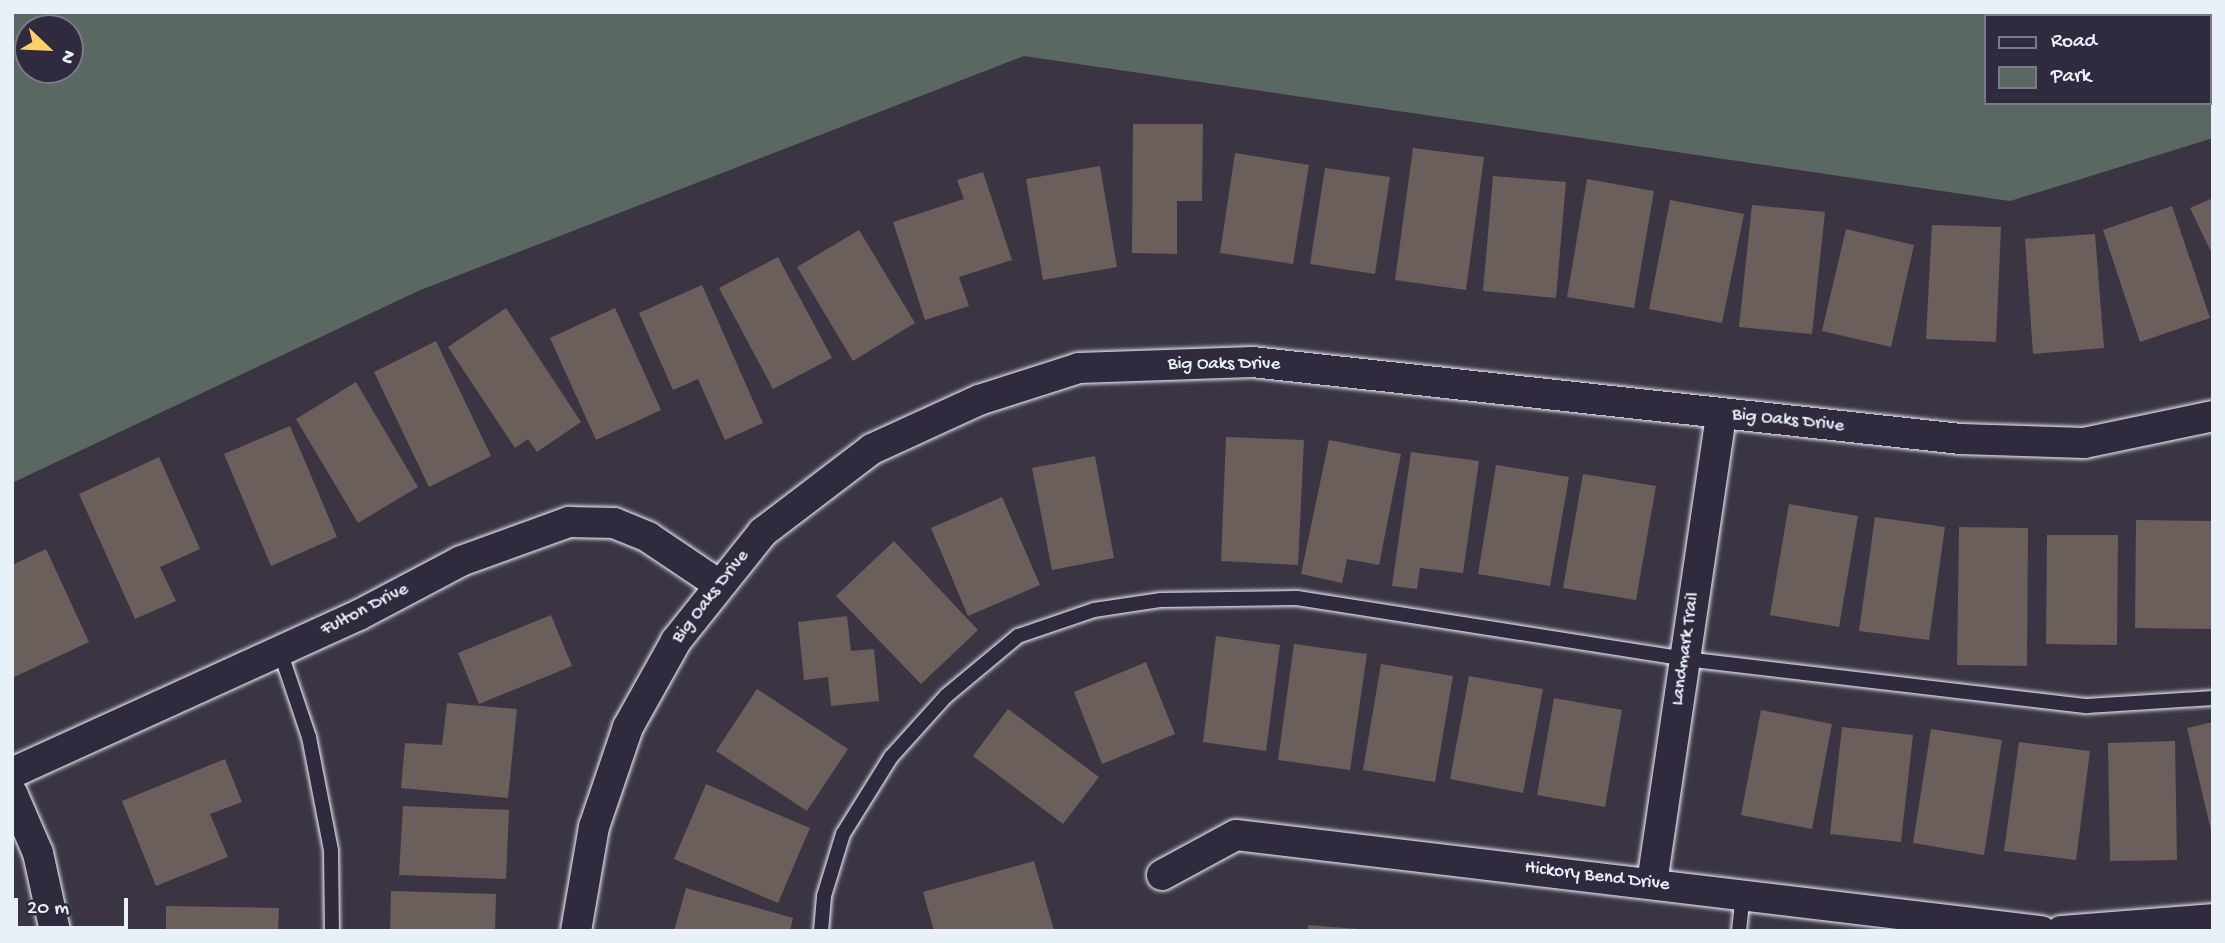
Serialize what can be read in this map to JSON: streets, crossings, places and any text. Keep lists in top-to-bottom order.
{
  "streets": {
    "street": [
      "Big Oaks Drive",
      "Fulton Drive",
      "Landmark Trail",
      "Hickory Bend Drive"
    ]
  },
  "crossings": [
    ["Big Oaks Drive", "Fulton Drive"],
    ["Big Oaks Drive", "Landmark Trail"],
    ["Landmark Trail", "Hickory Bend Drive"]
  ],
  "legend": ["Road", "Park"],
  "scale_bar": "20 m",
  "north": "bottom right"
}
